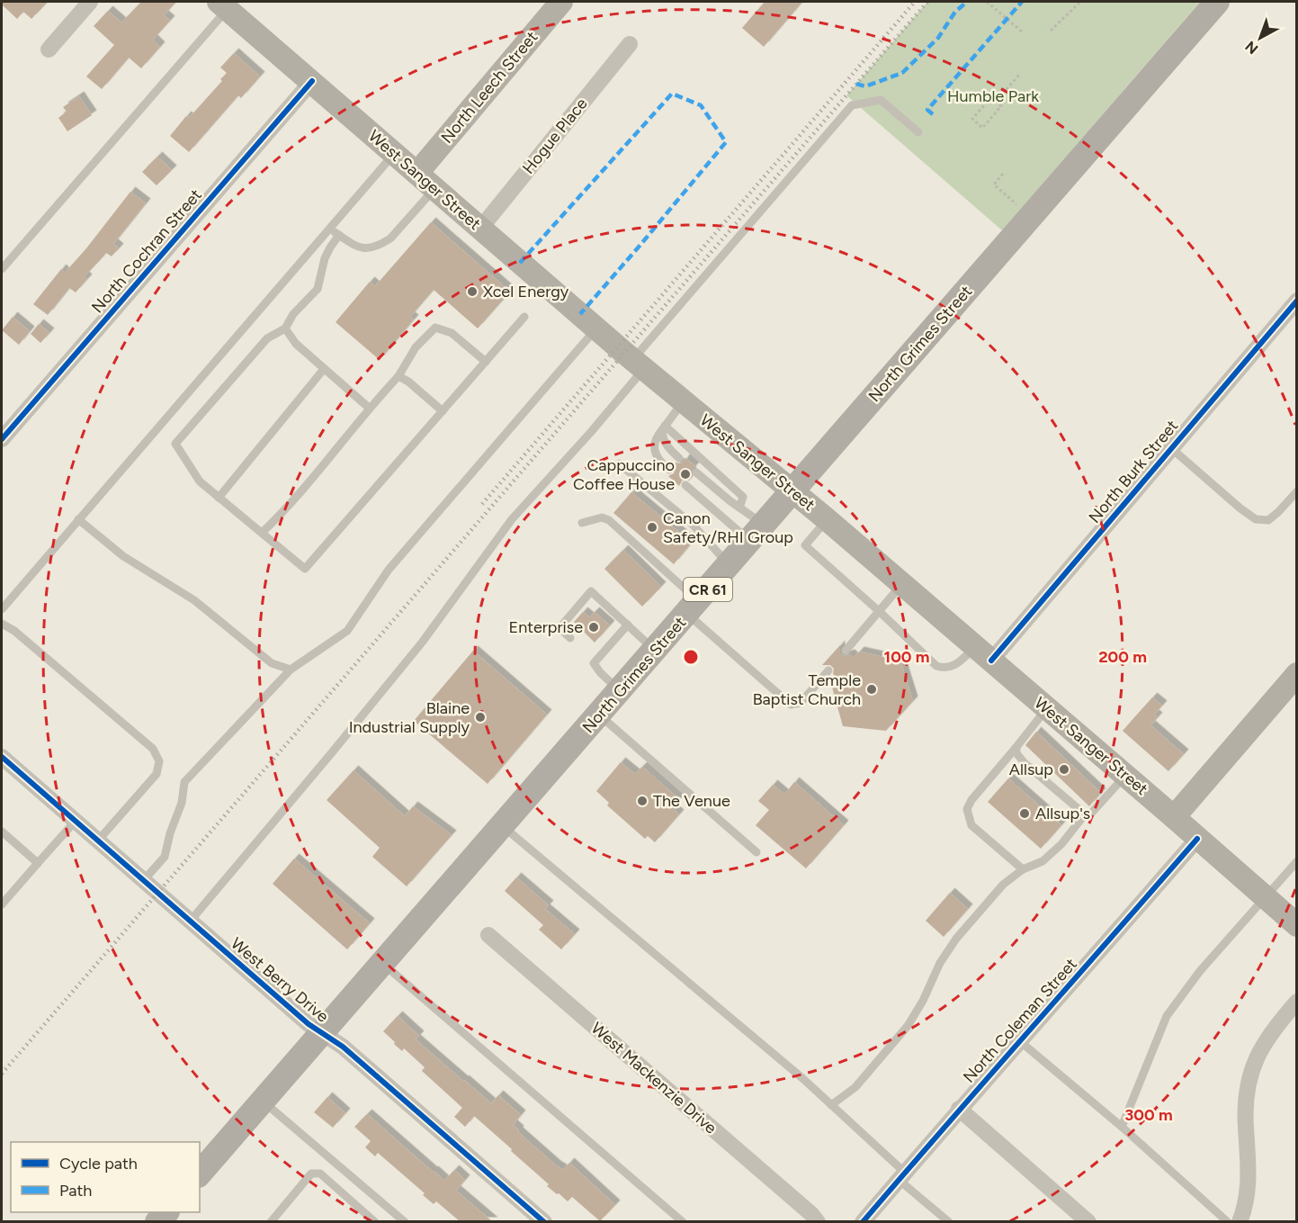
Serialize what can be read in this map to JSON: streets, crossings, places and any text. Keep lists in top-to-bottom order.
{
  "streets": {
    "main road": [
      "North Leech Street",
      "West Sanger Street",
      "North Grimes Street",
      "CR 61"
    ],
    "street": [
      "Hogue Place",
      "North Cochran Street",
      "North Burk Street",
      "West Berry Drive",
      "North Coleman Street",
      "West Mackenzie Drive"
    ]
  },
  "crossings": [
    ["North Leech Street", "West Sanger Street"],
    ["Hogue Place", "West Sanger Street"],
    ["West Sanger Street", "North Cochran Street"],
    ["West Sanger Street", "North Grimes Street"],
    ["West Sanger Street", "North Burk Street"],
    ["West Sanger Street", "North Coleman Street"],
    ["North Grimes Street", "West Berry Drive"]
  ],
  "parks": ["Humble Park"],
  "places": [
    "Xcel Energy",
    "Cappuccino Coffee House",
    "Canon Safety/RHI Group",
    "Enterprise",
    "Temple Baptist Church",
    "Blaine Industrial Supply",
    "Allsup",
    "The Venue",
    "Allsup's"
  ],
  "legend": ["Cycle path", "Path"],
  "north": "bottom left",
  "rings": ["100 m", "200 m", "300 m"]
}
